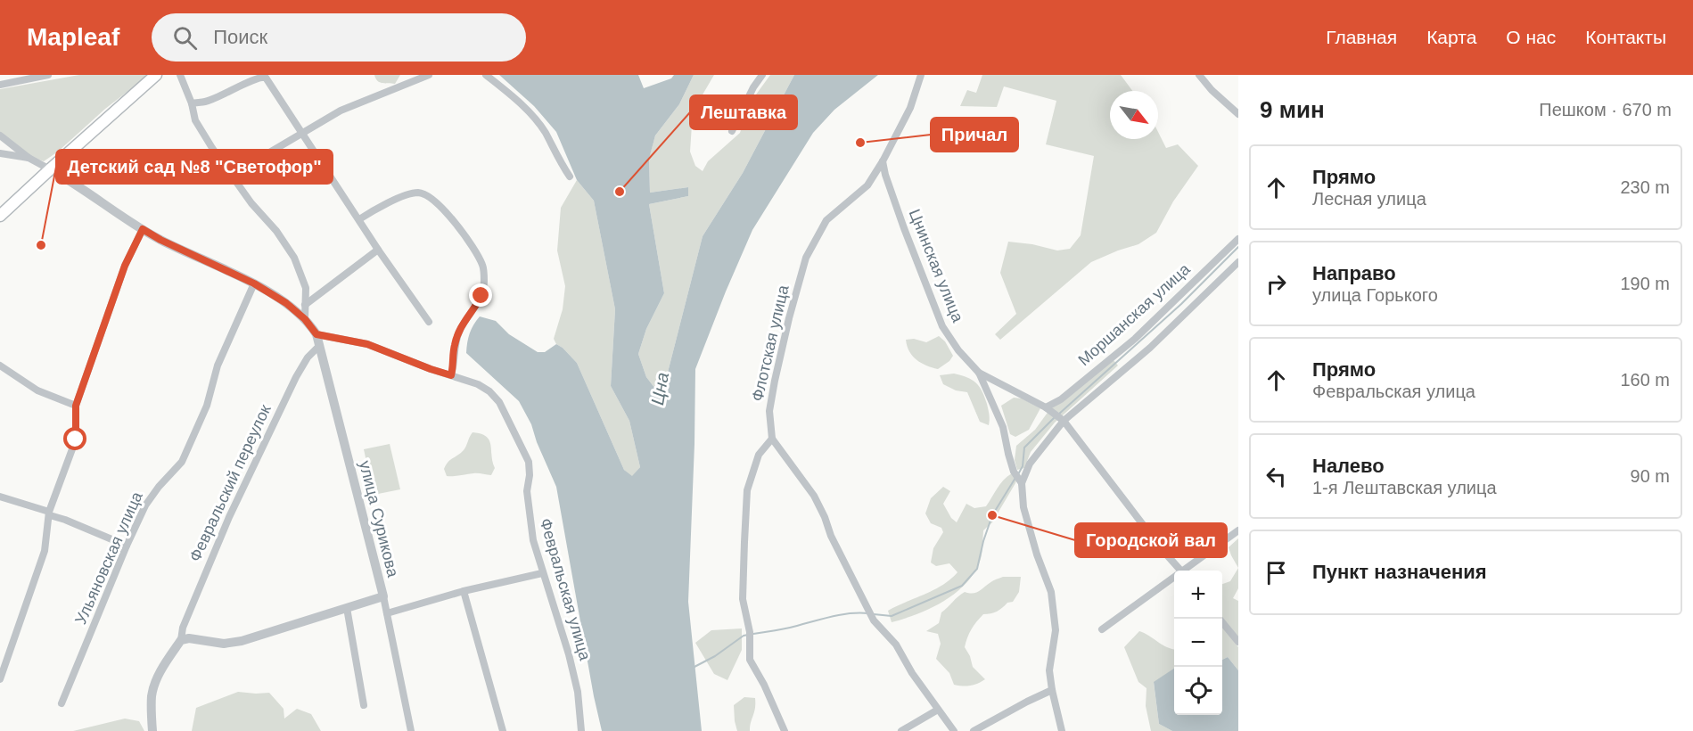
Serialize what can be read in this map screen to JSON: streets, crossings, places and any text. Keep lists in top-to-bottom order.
{
  "streets": {
    "street": [
      "Цнинская улица",
      "Моршанская улица",
      "Флотская улица",
      "Февральский переулок",
      "улица Сурикова",
      "Ульяновская улица",
      "Февральская улица"
    ]
  },
  "crossings": [
    ["Цнинская улица", "Моршанская улица"],
    ["Цнинская улица", "Флотская улица"],
    ["Февральский переулок", "улица Сурикова"],
    ["улица Сурикова", "Ульяновская улица"],
    ["улица Сурикова", "Февральская улица"]
  ],
  "water": ["Цна"],
  "places": [
    "Причал",
    "Лештавка",
    "Детский сад №8 \"Светофор\"",
    "Городской вал"
  ],
  "north": "bottom right",
  "page": {
    "header": "Mapleaf",
    "search": "Поиск",
    "nav": [
      "Главная",
      "Карта",
      "О нас",
      "Контакты"
    ],
    "heading": ["9 мин", "Пешком · 670 m"],
    "list": [
      ["Прямо", "Лесная улица", "230 m"],
      ["Направо", "улица Горького", "190 m"],
      ["Прямо", "Февральская улица", "160 m"],
      ["Налево", "1-я Лештавская улица", "90 m"],
      "Пункт назначения"
    ],
    "map_buttons": ["+", "−"]
  }
}
